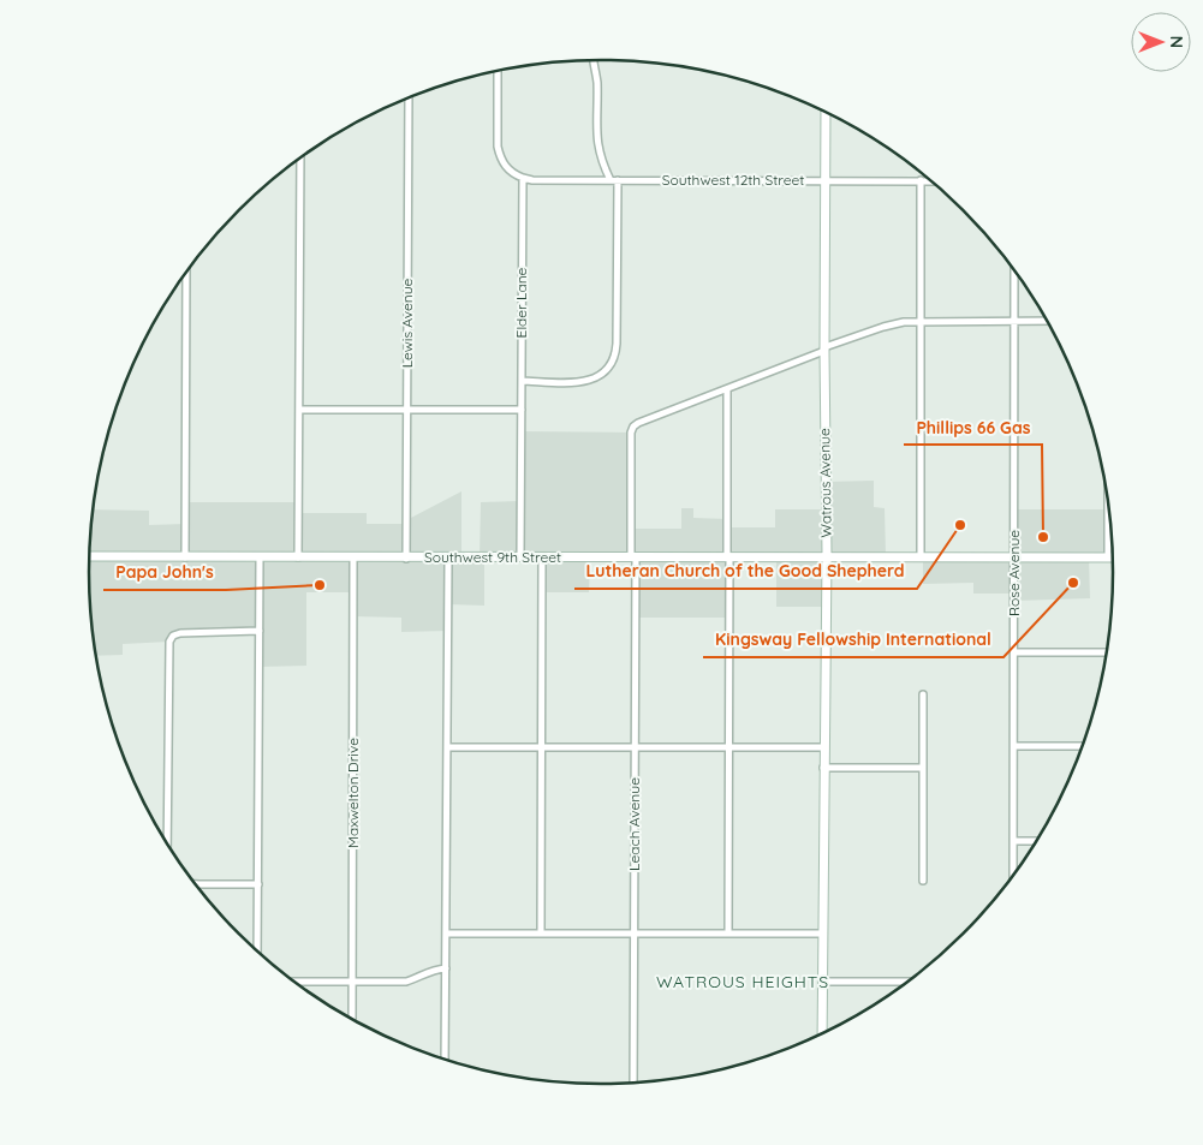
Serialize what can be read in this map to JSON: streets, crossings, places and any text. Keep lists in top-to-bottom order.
{
  "streets": {
    "main road": ["Watrous Avenue", "Southwest 9th Street"],
    "street": [
      "Southwest 12th Street",
      "Elder Lane",
      "Lewis Avenue",
      "Rose Avenue",
      "Maxwelton Drive",
      "Leach Avenue"
    ]
  },
  "crossings": [
    ["Southwest 12th Street", "Elder Lane"],
    ["Southwest 12th Street", "Watrous Avenue"],
    ["Elder Lane", "Southwest 9th Street"],
    ["Lewis Avenue", "Southwest 9th Street"],
    ["Watrous Avenue", "Southwest 9th Street"],
    ["Southwest 9th Street", "Rose Avenue"],
    ["Southwest 9th Street", "Maxwelton Drive"],
    ["Southwest 9th Street", "Leach Avenue"]
  ],
  "districts": ["WATROUS HEIGHTS"],
  "places": [
    "Lutheran Church of the Good Shepherd",
    "Phillips 66 Gas",
    "Kingsway Fellowship International",
    "Papa John's"
  ],
  "north": "right"
}
